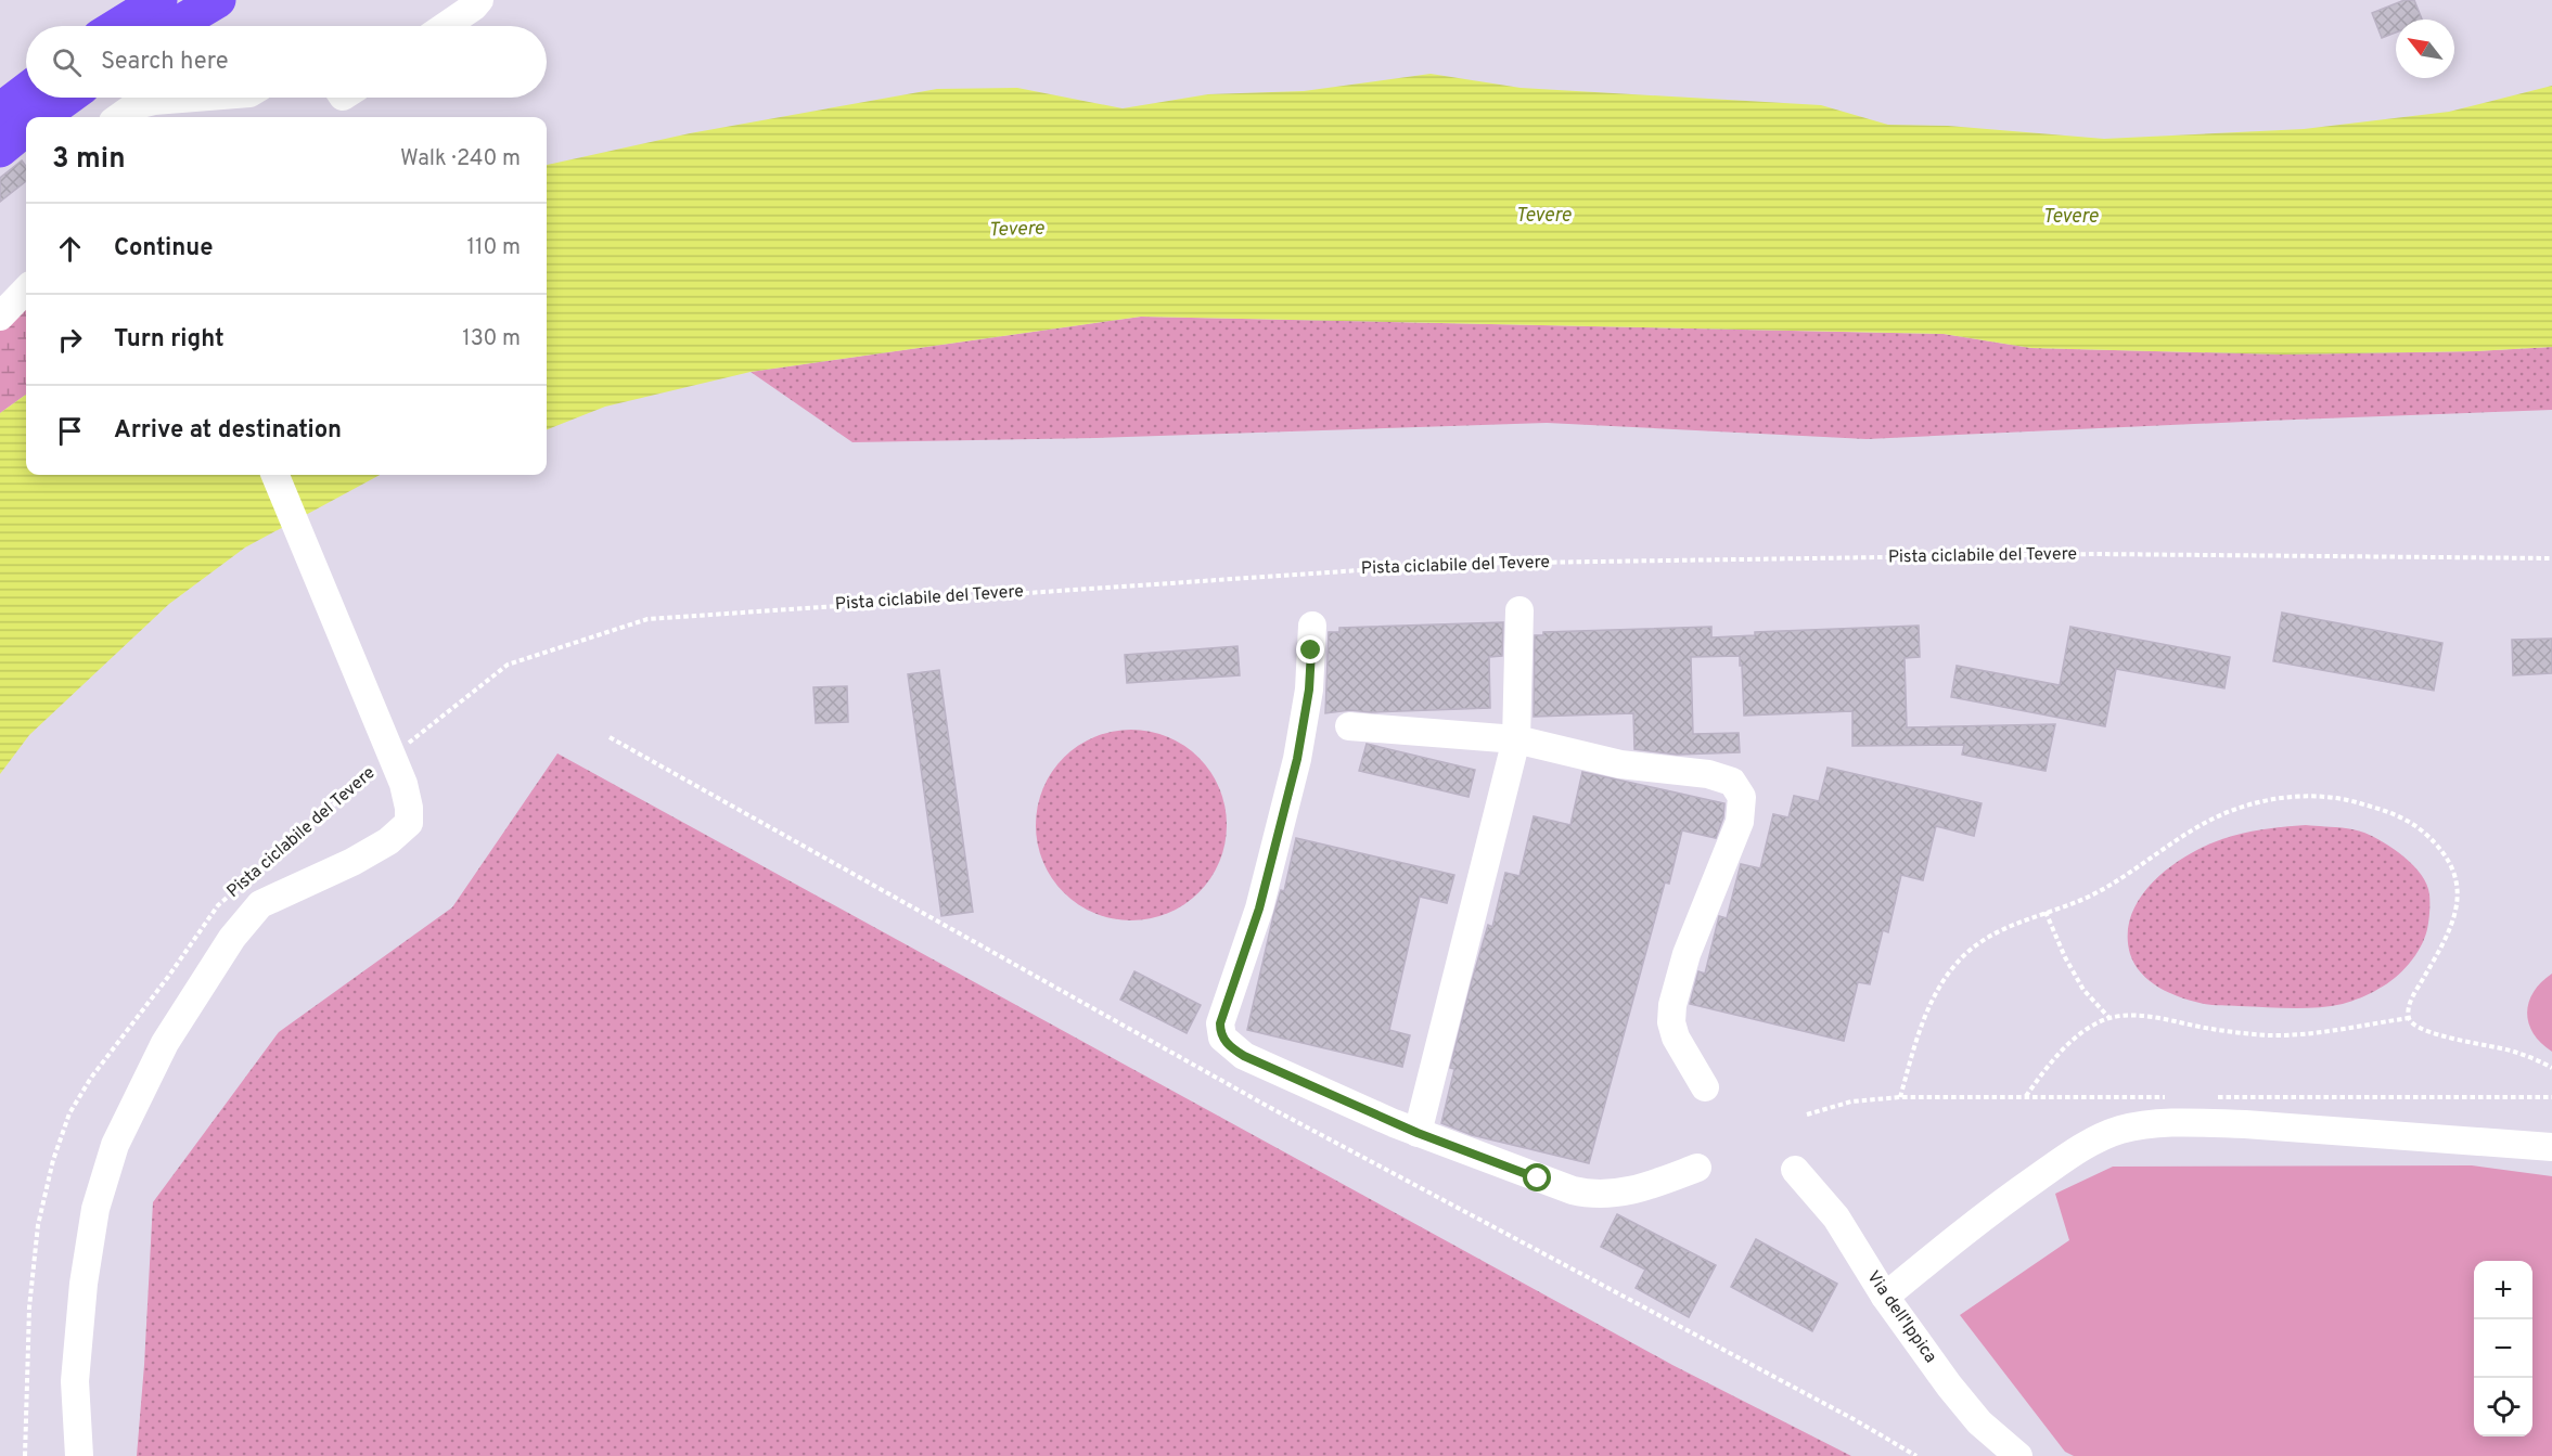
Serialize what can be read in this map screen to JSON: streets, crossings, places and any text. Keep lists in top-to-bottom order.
{
  "streets": {
    "street": ["Via dell'Ippica"],
    "path": ["Pista ciclabile del Tevere"]
  },
  "water": ["Tevere"],
  "north": "top left",
  "page": {
    "search": "Search here",
    "heading": ["3 min", "Walk · 240 m"],
    "list": [
      ["Continue", "110 m"],
      ["Turn right", "130 m"],
      "Arrive at destination"
    ],
    "map_buttons": ["+", "−"]
  }
}
